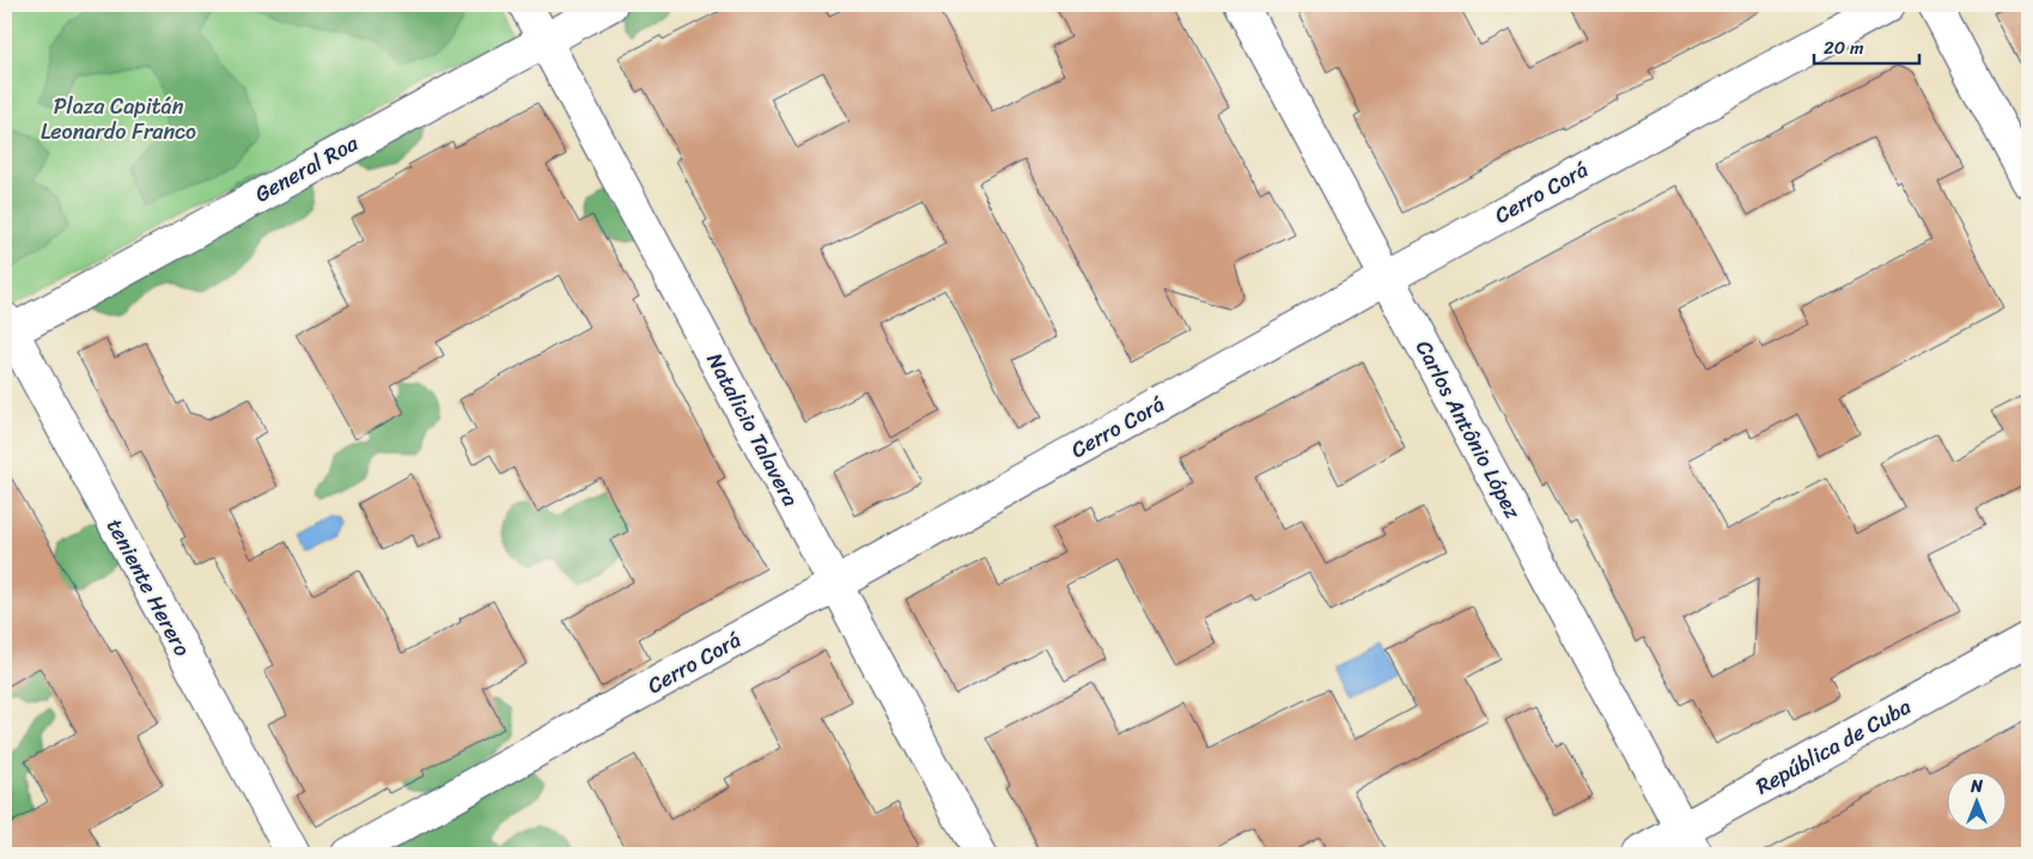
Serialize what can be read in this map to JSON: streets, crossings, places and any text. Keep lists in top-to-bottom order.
{
  "streets": {
    "street": [
      "General Roa",
      "Cerro Corá",
      "Natalicio Talavera",
      "Carlos Antônio López",
      "teniente Herero",
      "República de Cuba"
    ]
  },
  "crossings": [
    ["General Roa", "Natalicio Talavera"],
    ["General Roa", "teniente Herero"],
    ["Cerro Corá", "Natalicio Talavera"],
    ["Cerro Corá", "Carlos Antônio López"],
    ["Carlos Antônio López", "República de Cuba"]
  ],
  "parks": ["Plaza Capitán Leonardo Franco"],
  "scale_bar": "20 m",
  "north": "top"
}
